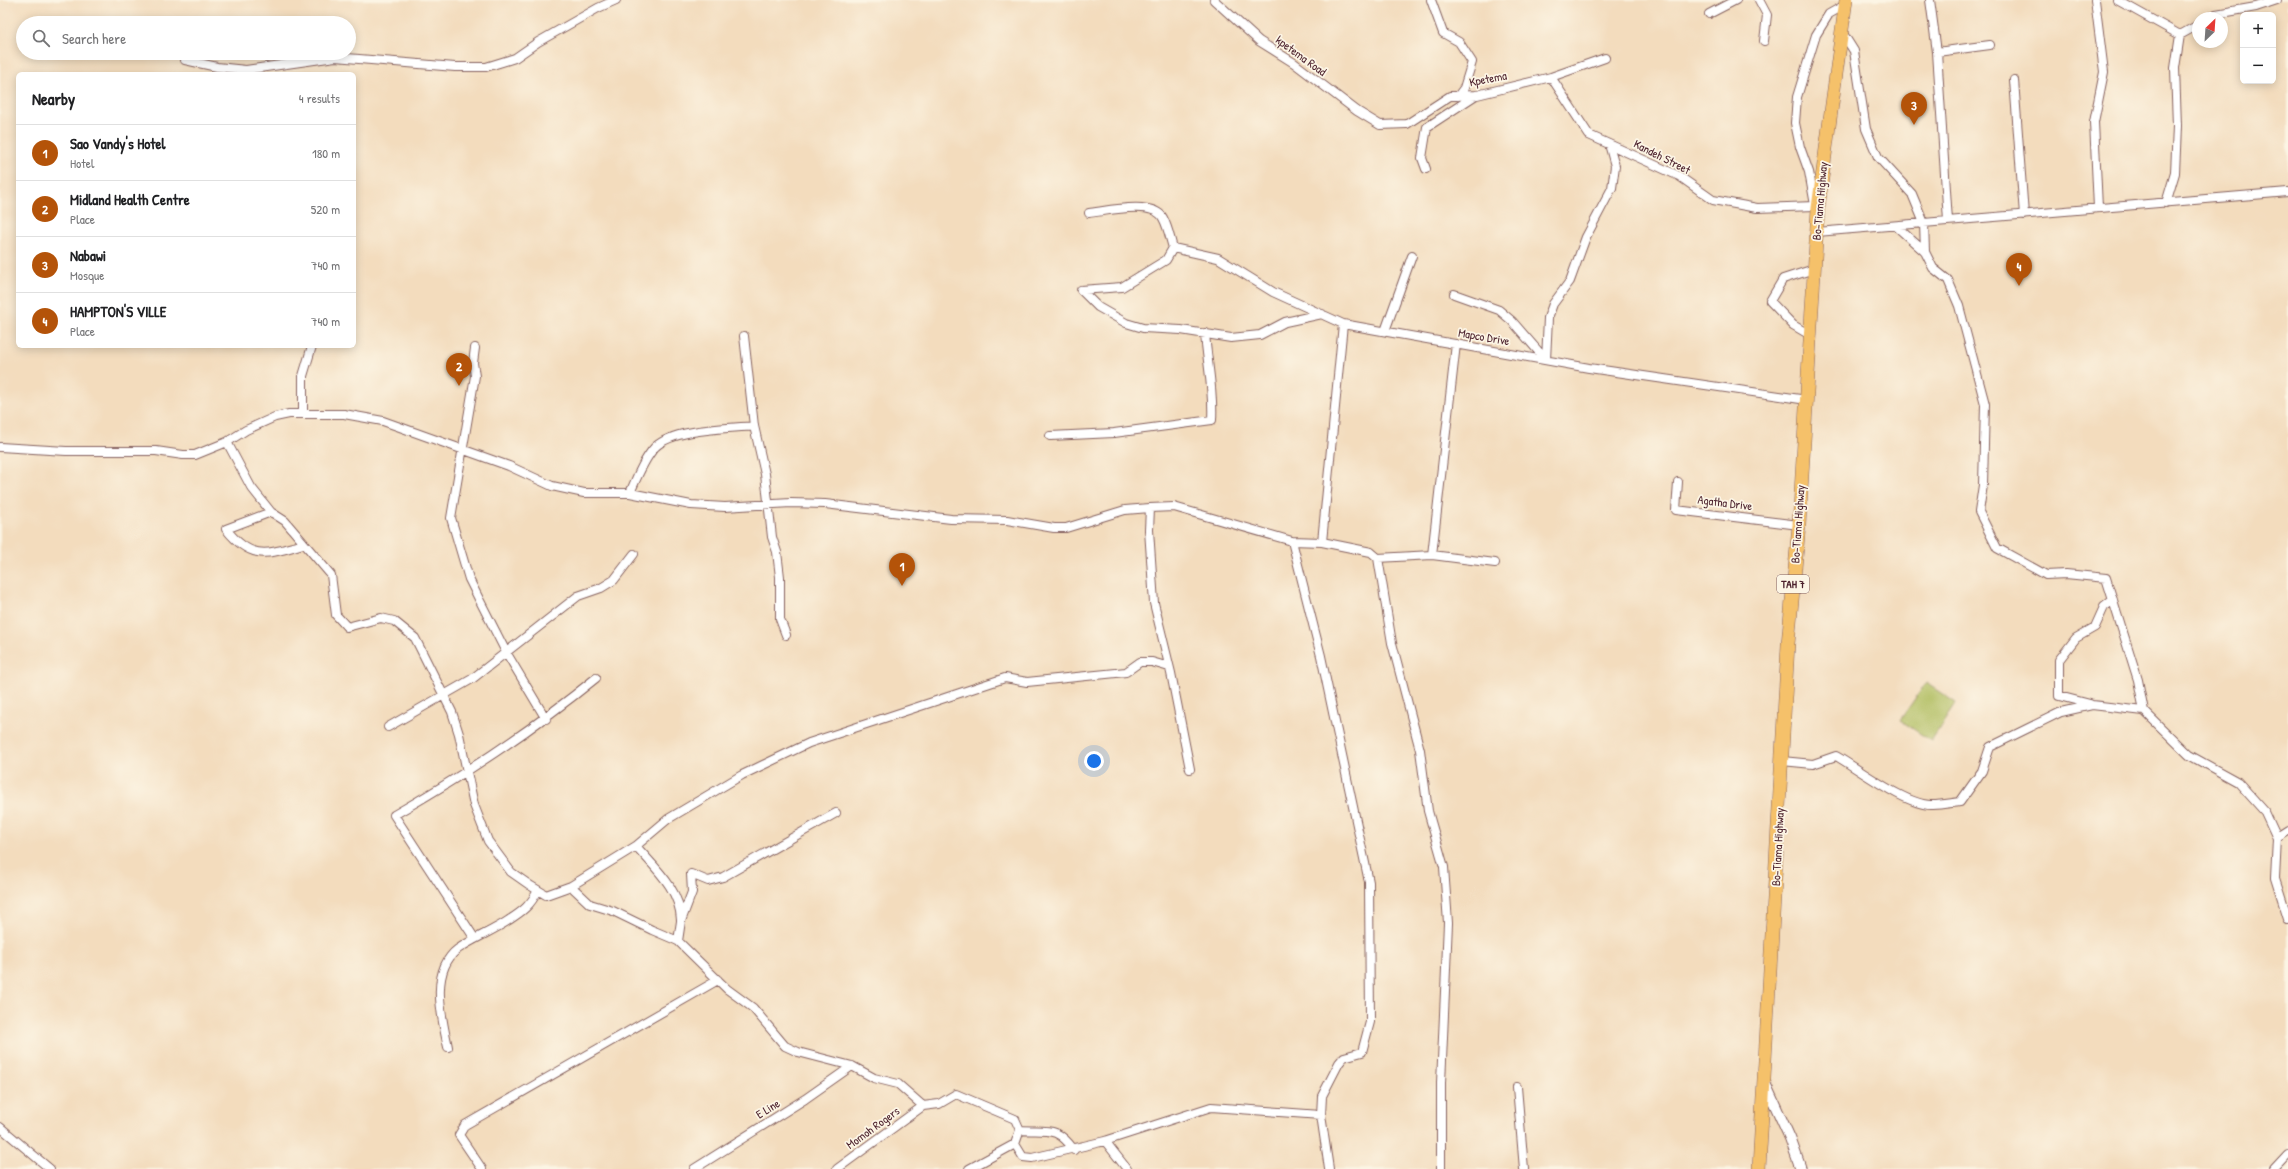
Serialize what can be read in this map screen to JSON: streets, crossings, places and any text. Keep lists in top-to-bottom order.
{
  "streets": {
    "highway": ["Bo-Tiama Highway", "TAH 7"],
    "street": [
      "kpetema Road",
      "Kpetema",
      "Kandeh Street",
      "Mapco Drive",
      "Agatha Drive",
      "E Line",
      "Momoh Rogers"
    ]
  },
  "crossings": [
    ["kpetema Road", "Kpetema"],
    ["Kpetema", "Kandeh Street"],
    ["Kandeh Street", "Bo-Tiama Highway"],
    ["Bo-Tiama Highway", "Mapco Drive"],
    ["Bo-Tiama Highway", "Agatha Drive"]
  ],
  "north": "top right",
  "page": {
    "map_buttons": ["+", "−"],
    "search": "Search here",
    "heading": ["Nearby", "4 results"],
    "pins": [
      "3",
      "4",
      "2",
      "1"
    ],
    "list": [
      {
        "mark": "1",
        "name": "Sao Vandy's Hotel",
        "note": "Hotel",
        "value": "180 m"
      },
      {
        "mark": "2",
        "name": "Midland Health Centre",
        "note": "Place",
        "value": "520 m"
      },
      {
        "mark": "3",
        "name": "Nabawi",
        "note": "Mosque",
        "value": "740 m"
      },
      {
        "mark": "4",
        "name": "HAMPTON'S VILLE",
        "note": "Place",
        "value": "740 m"
      }
    ]
  }
}
